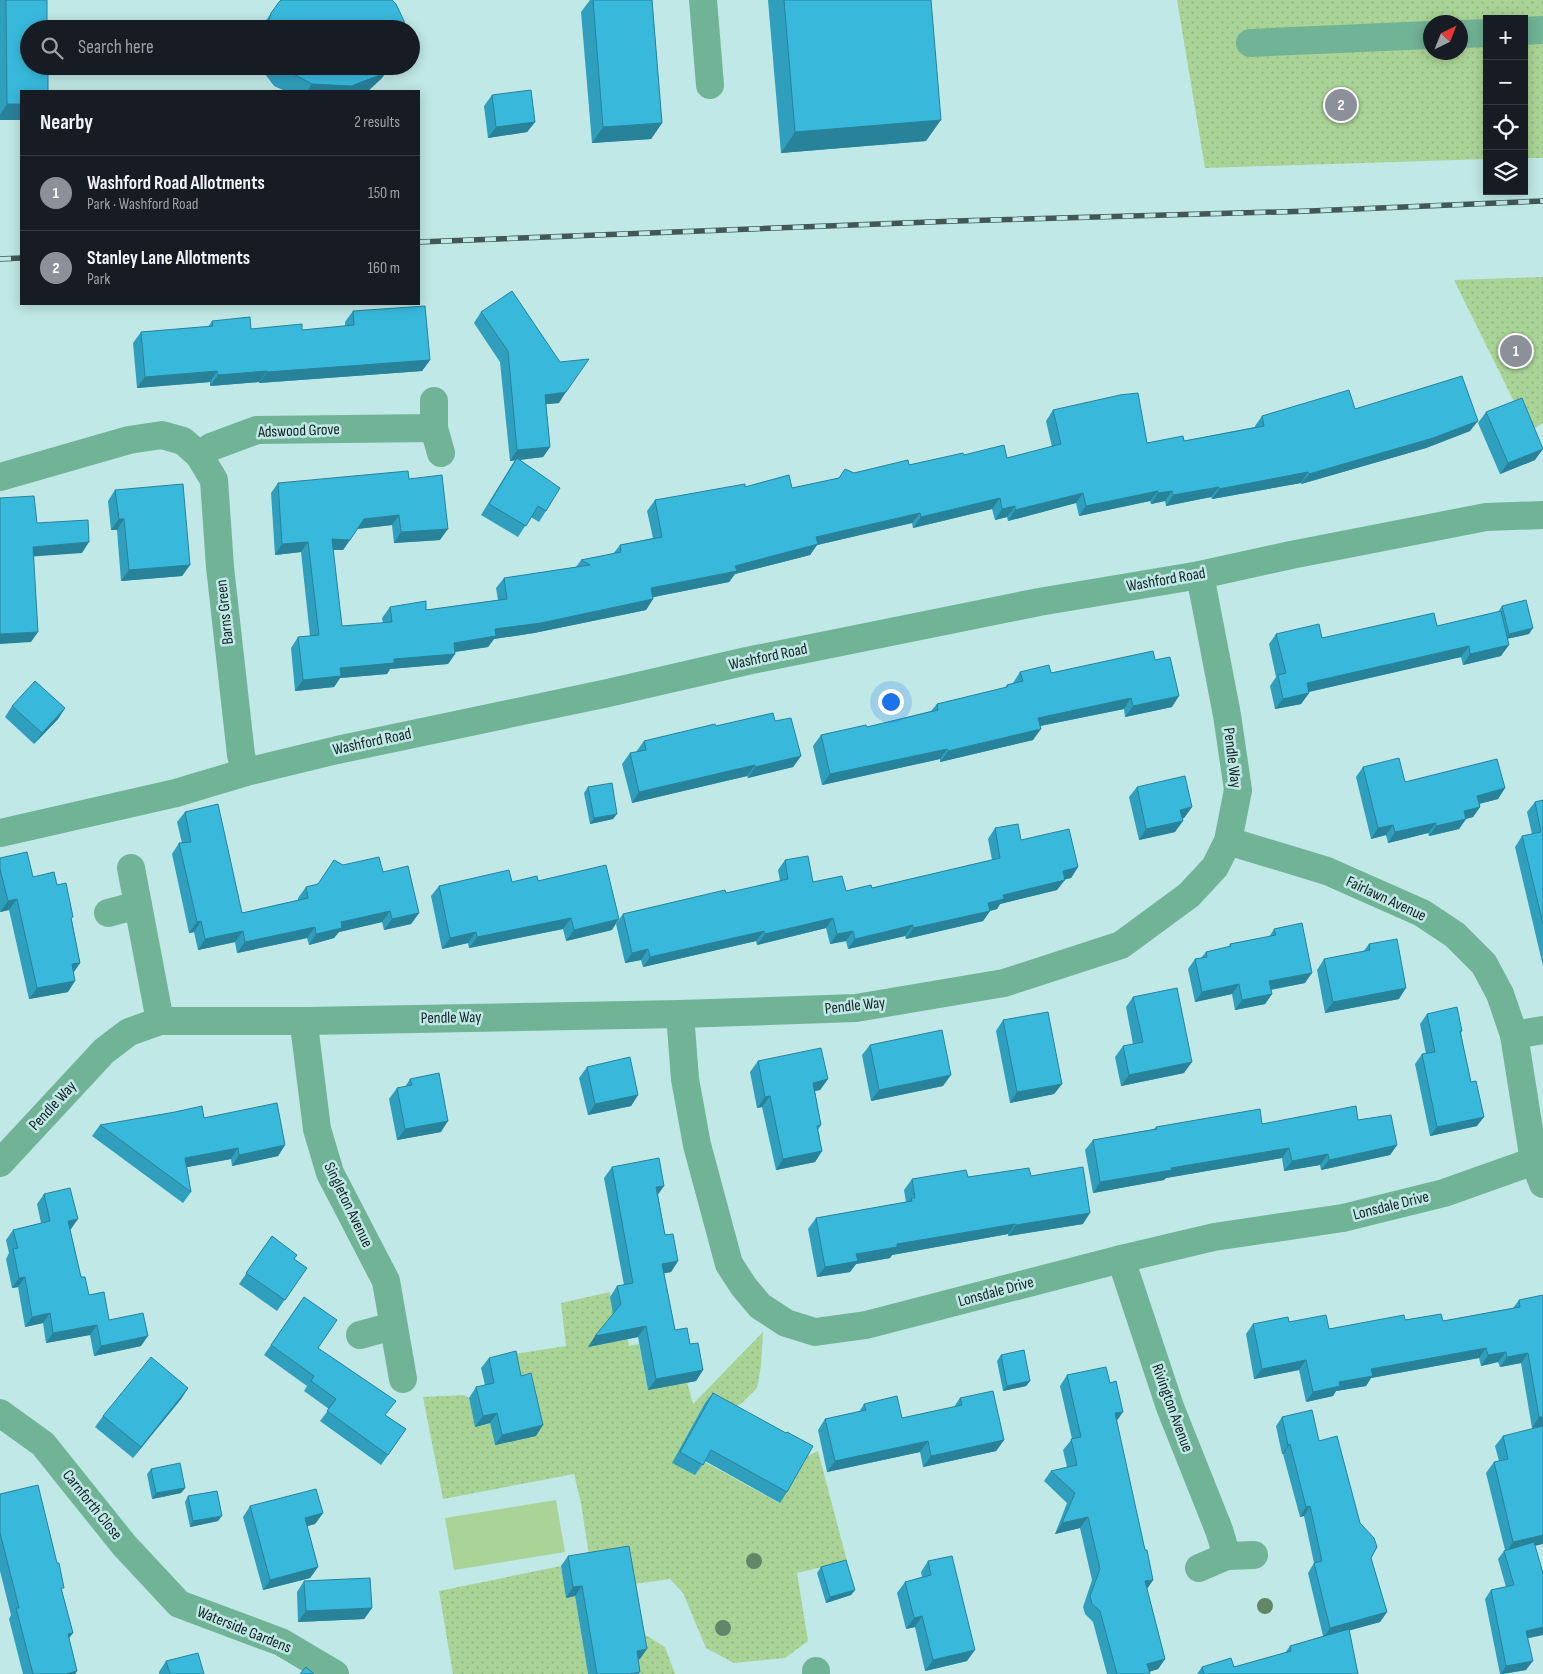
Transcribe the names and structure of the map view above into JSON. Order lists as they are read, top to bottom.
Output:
{
  "streets": {
    "street": [
      "Adswood Grove",
      "Washford Road",
      "Barns Green",
      "Pendle Way",
      "Fairlawn Avenue",
      "Singleton Avenue",
      "Lonsdale Drive",
      "Rivington Avenue",
      "Carnforth Close",
      "Waterside Gardens"
    ]
  },
  "crossings": [
    ["Adswood Grove", "Barns Green"],
    ["Washford Road", "Barns Green"],
    ["Washford Road", "Pendle Way"],
    ["Pendle Way", "Fairlawn Avenue"],
    ["Pendle Way", "Singleton Avenue"],
    ["Pendle Way", "Lonsdale Drive"],
    ["Fairlawn Avenue", "Lonsdale Drive"],
    ["Lonsdale Drive", "Rivington Avenue"],
    ["Carnforth Close", "Waterside Gardens"]
  ],
  "north": "top right",
  "page": {
    "map_buttons": ["+", "−"],
    "search": "Search here",
    "pins": ["2", "1"],
    "heading": ["Nearby", "2 results"],
    "list": [
      {
        "mark": "1",
        "name": "Washford Road Allotments",
        "note": "Park · Washford Road",
        "value": "150 m"
      },
      {
        "mark": "2",
        "name": "Stanley Lane Allotments",
        "note": "Park",
        "value": "160 m"
      }
    ]
  }
}
